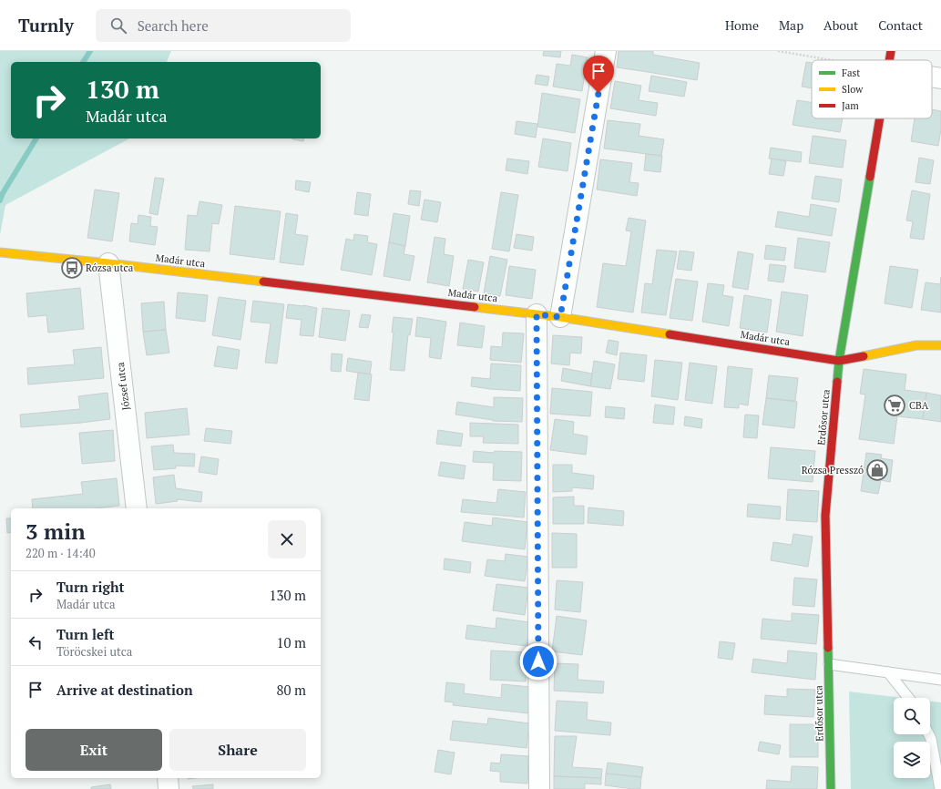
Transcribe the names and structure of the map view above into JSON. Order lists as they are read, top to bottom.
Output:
{
  "streets": {
    "street": ["Madár utca", "József utca", "Erdősor utca"]
  },
  "crossings": [
    ["Madár utca", "József utca"],
    ["Madár utca", "Erdősor utca"]
  ],
  "places": {
    "bus stop": ["Rózsa utca"],
    "supermarket": ["CBA"],
    "shop": ["Rózsa Presszó"]
  },
  "legend": ["Fast", "Slow", "Jam"],
  "page": {
    "header": "Turnly",
    "search": "Search here",
    "nav": [
      "Home",
      "Map",
      "About",
      "Contact"
    ],
    "turn": ["130 m", "Madár utca"],
    "heading": ["3 min", "220 m · 14:40"],
    "list": [
      {
        "name": "Turn right",
        "note": "Madár utca",
        "value": "130 m"
      },
      {
        "name": "Turn left",
        "note": "Töröcskei utca",
        "value": "10 m"
      },
      {
        "name": "Arrive at destination",
        "value": "80 m"
      }
    ],
    "buttons": ["Exit", "Share"]
  }
}
